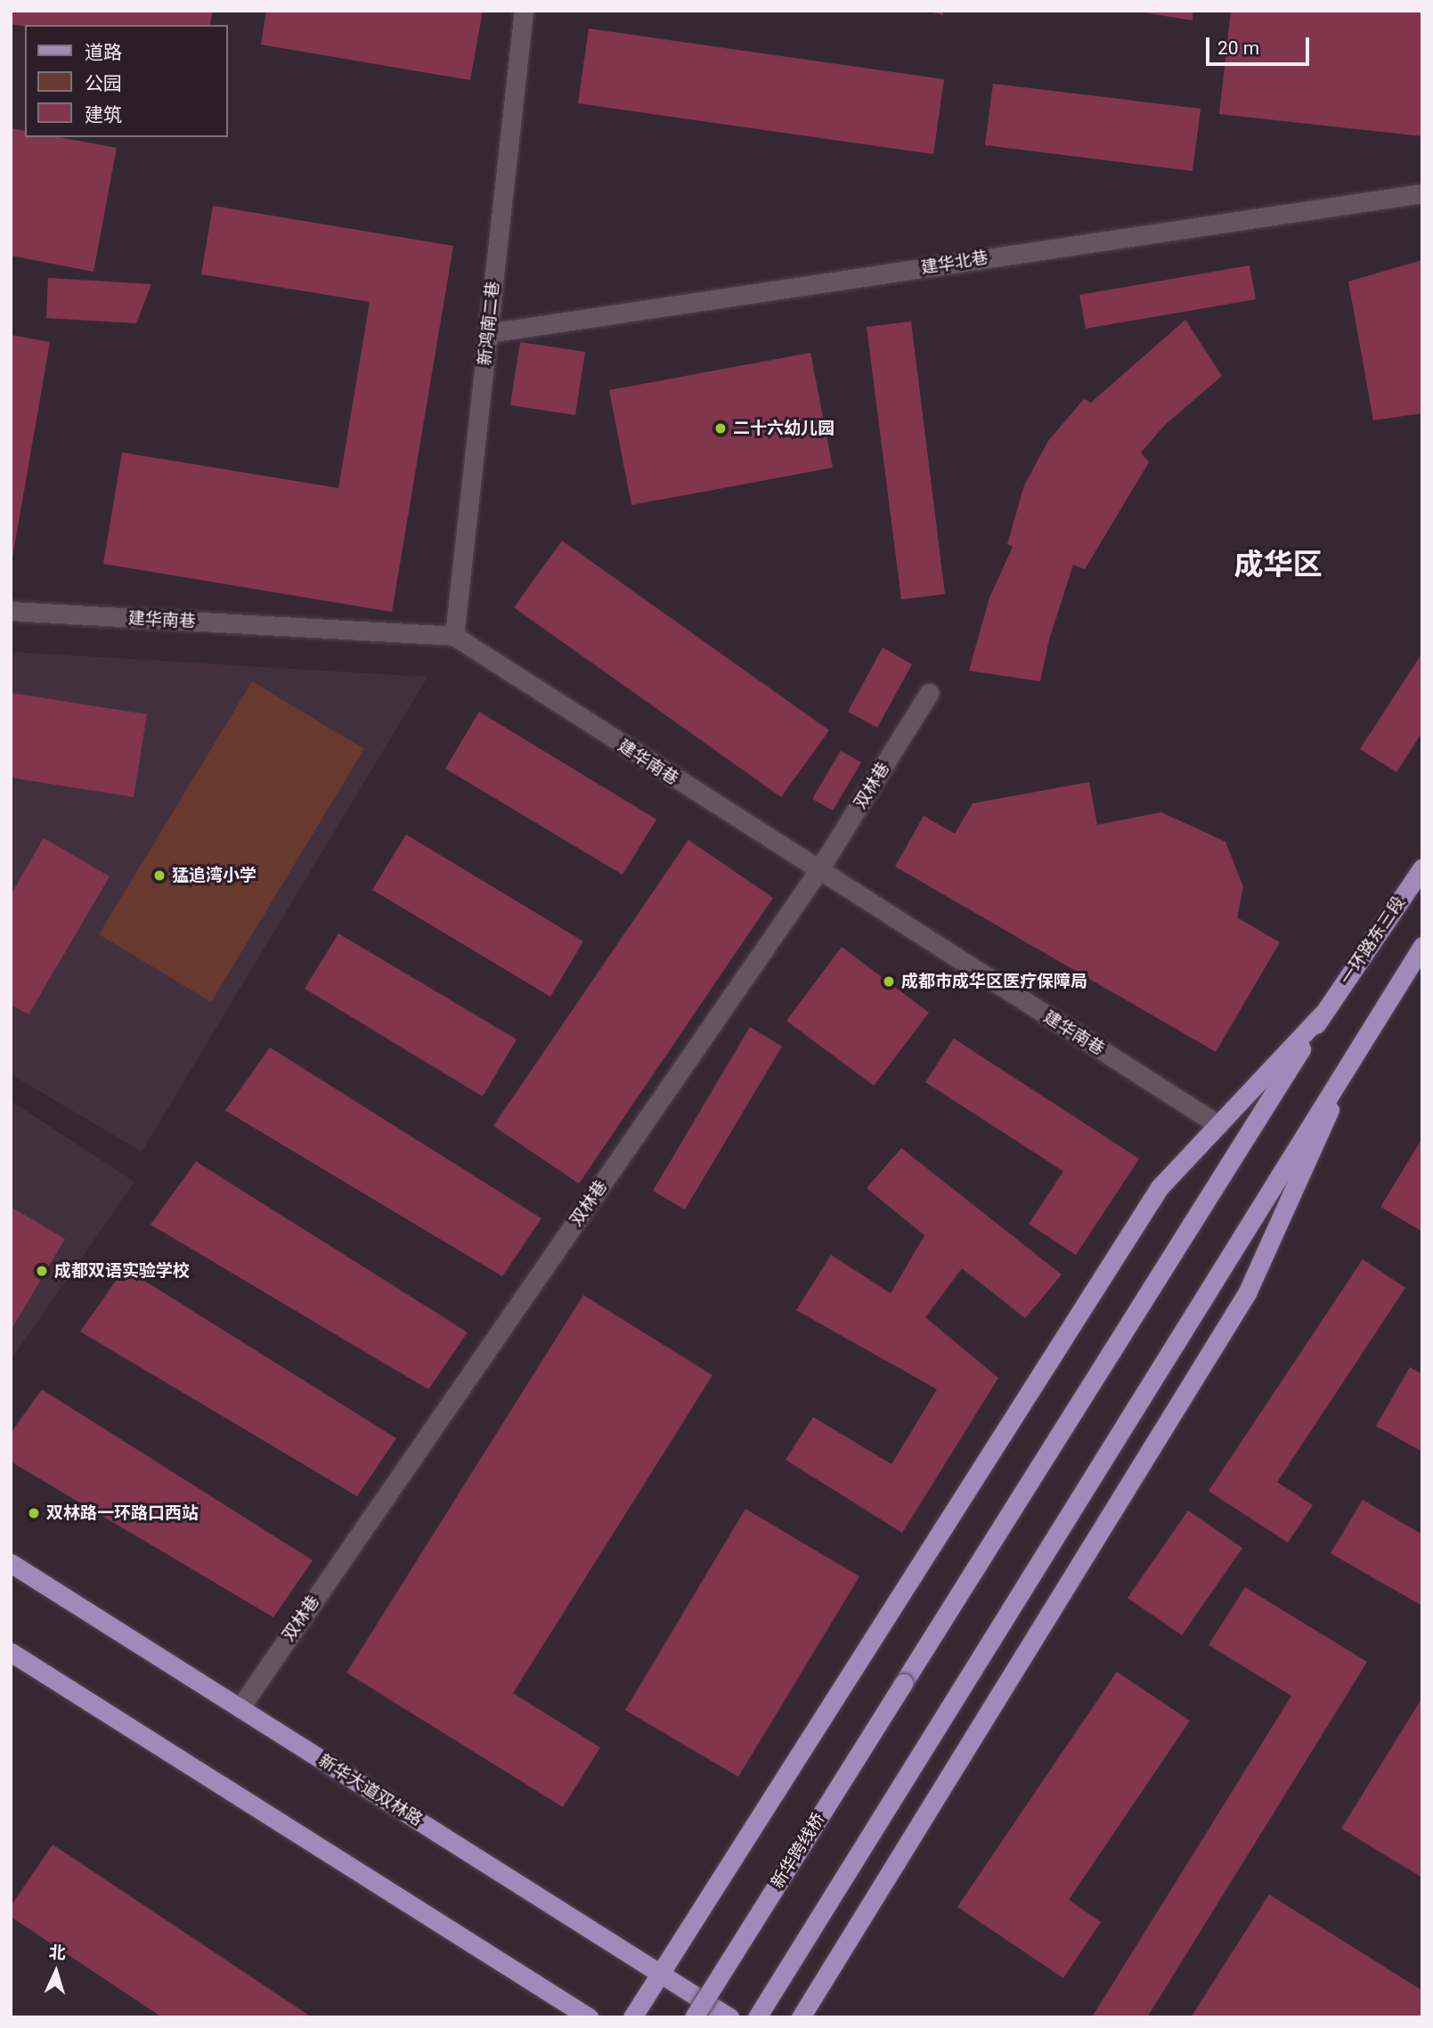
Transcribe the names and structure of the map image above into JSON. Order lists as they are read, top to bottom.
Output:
{
  "streets": {
    "main road": ["一环路东三段", "新华大道双林路", "新华跨线桥"],
    "street": [
      "建华北巷",
      "新鸿南二巷",
      "建华南巷",
      "双林巷"
    ]
  },
  "crossings": [
    ["建华北巷", "新鸿南二巷"],
    ["新鸿南二巷", "建华南巷"],
    ["建华南巷", "双林巷"],
    ["双林巷", "新华大道双林路"],
    ["一环路东三段", "新华跨线桥"]
  ],
  "districts": ["成华区"],
  "places": [
    "二十六幼儿园",
    "猛追湾小学",
    "成都市成华区医疗保障局",
    "成都双语实验学校",
    "双林路一环路口西站"
  ],
  "legend": ["道路", "公园", "建筑"],
  "scale_bar": "20 m",
  "north": "top"
}
